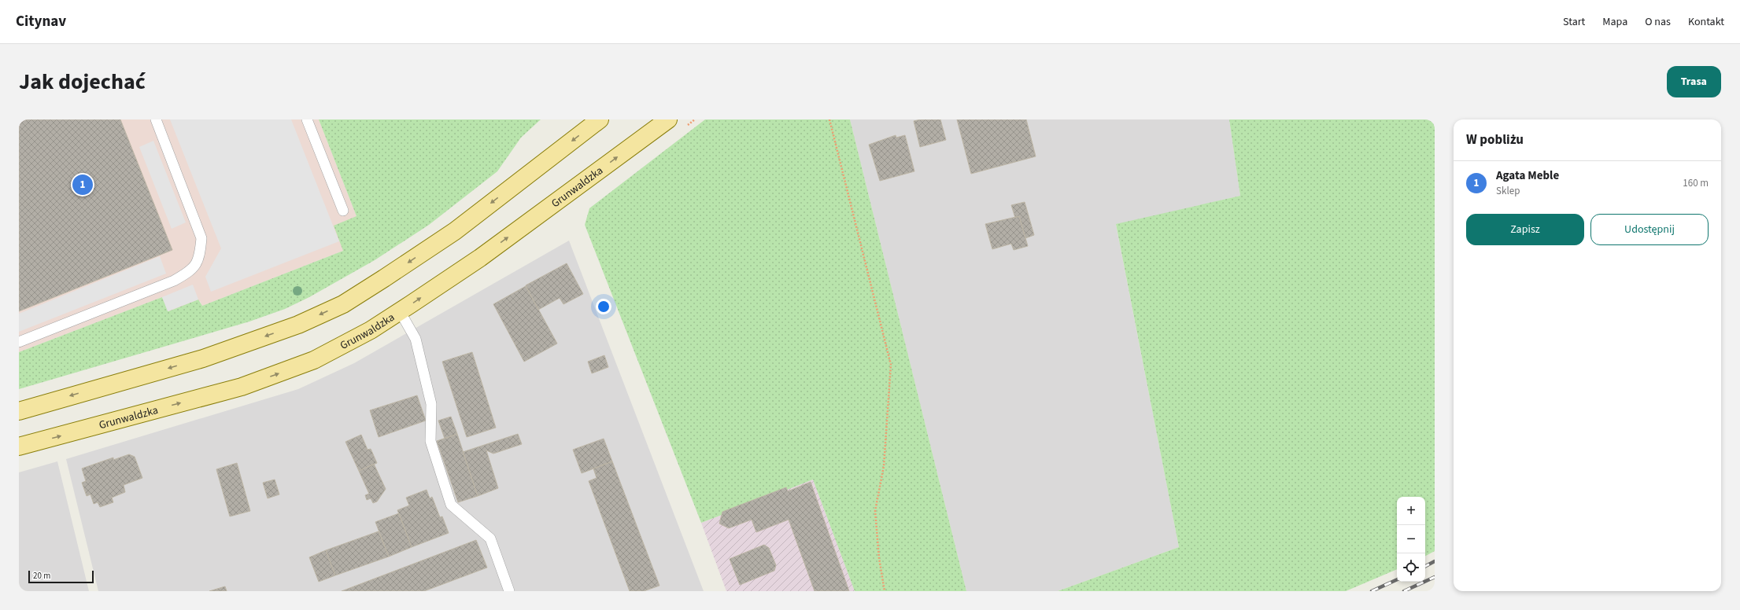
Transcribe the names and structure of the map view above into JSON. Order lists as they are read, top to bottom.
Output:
{
  "streets": {
    "main road": ["Grunwaldzka"]
  },
  "scale_bar": "20 m",
  "page": {
    "header": "Citynav",
    "nav": [
      "Start",
      "Mapa",
      "O nas",
      "Kontakt"
    ],
    "title": "Jak dojechać",
    "buttons": [
      "Trasa",
      ["Zapisz", "Udostępnij"]
    ],
    "heading": "W pobliżu",
    "list": [
      {
        "mark": "1",
        "name": "Agata Meble",
        "note": "Sklep",
        "value": "160 m"
      }
    ],
    "pins": "1",
    "map_buttons": ["+", "−"],
    "scale": "20 m"
  }
}
